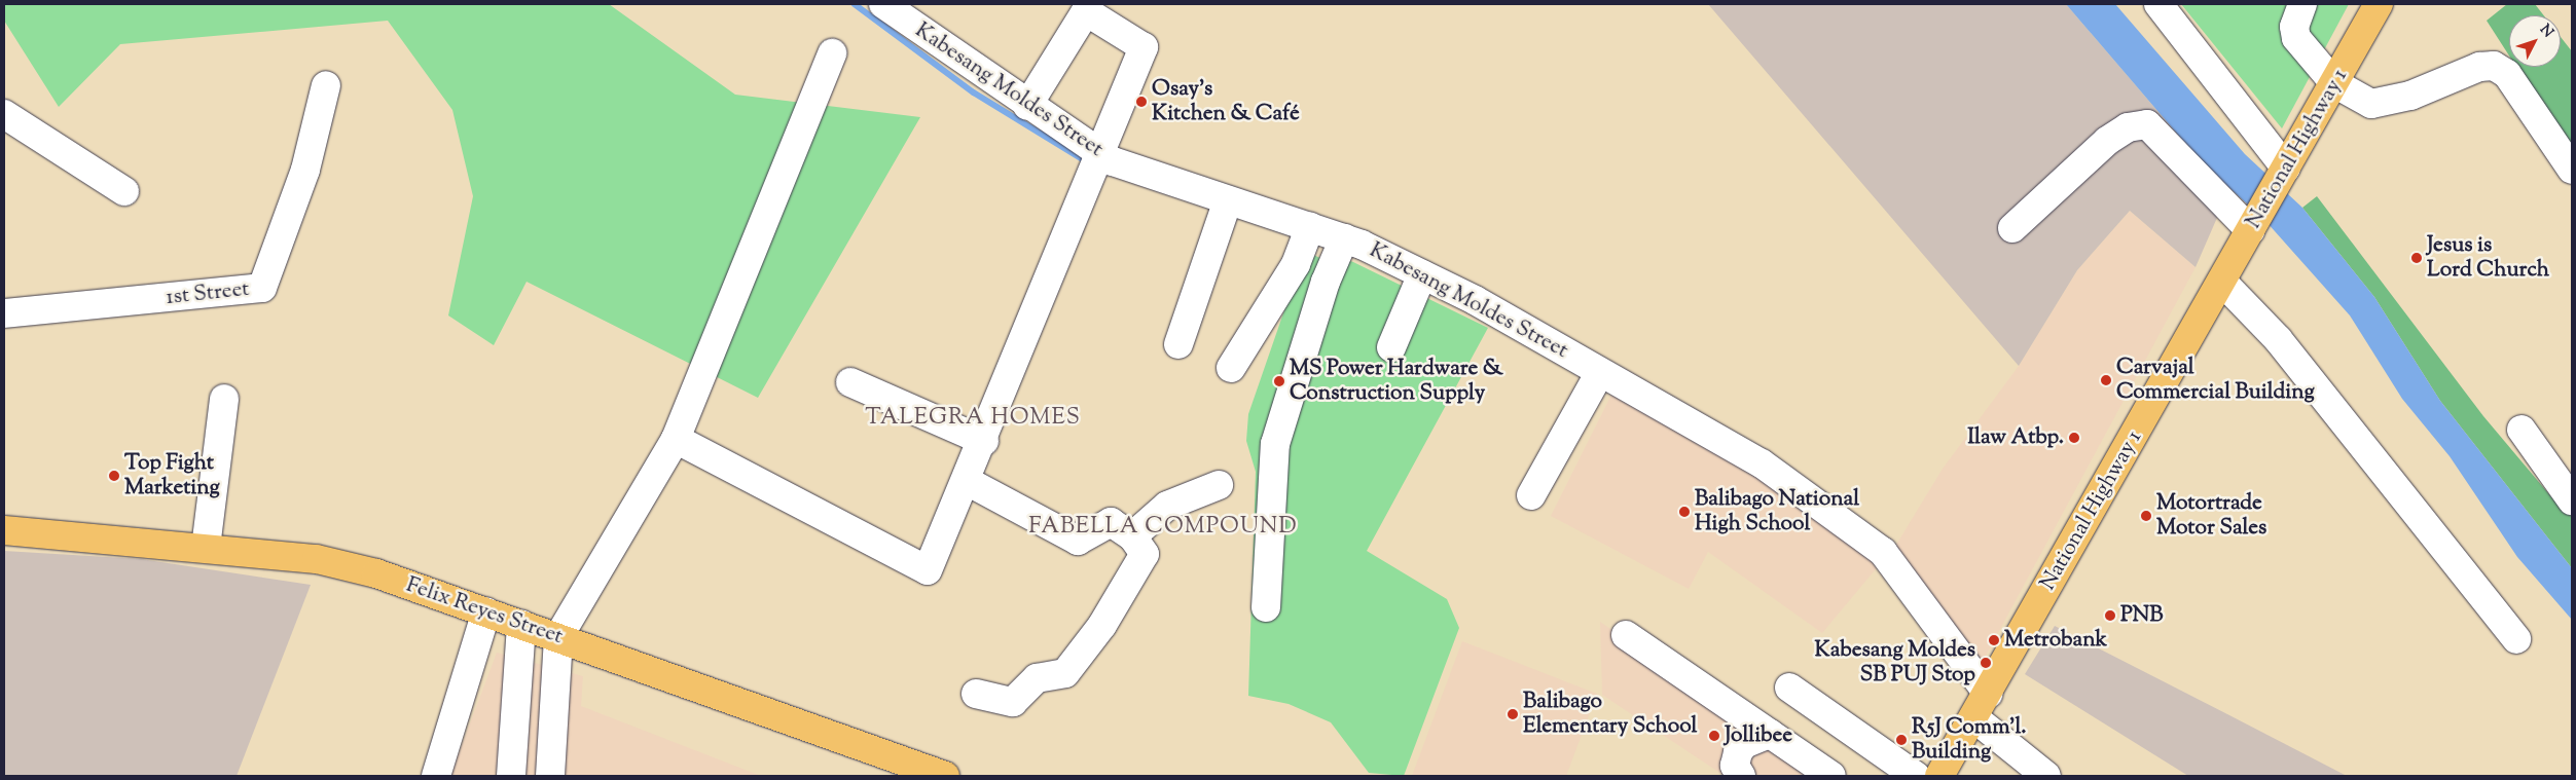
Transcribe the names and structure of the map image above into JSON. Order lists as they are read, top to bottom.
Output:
{
  "streets": {
    "main road": ["National Highway 1", "Felix Reyes Street"],
    "street": ["Kabesang Moldes Street", "1st Street"]
  },
  "crossings": [
    ["Kabesang Moldes Street", "National Highway 1"]
  ],
  "districts": ["TALEGRA HOMES", "FABELLA COMPOUND"],
  "places": [
    "Osay's Kitchen & Café",
    "Jesus is Lord Church",
    "Carvajal Commercial Building",
    "MS Power Hardware & Construction Supply",
    "Ilaw Atbp.",
    "Top Fight Marketing",
    "Balibago National High School",
    "Motortrade Motor Sales",
    "PNB",
    "Metrobank",
    "Kabesang Moldes SB PUJ Stop",
    "Balibago Elementary School",
    "Jollibee",
    "R5J Comm'l. Building"
  ],
  "north": "top right"
}
